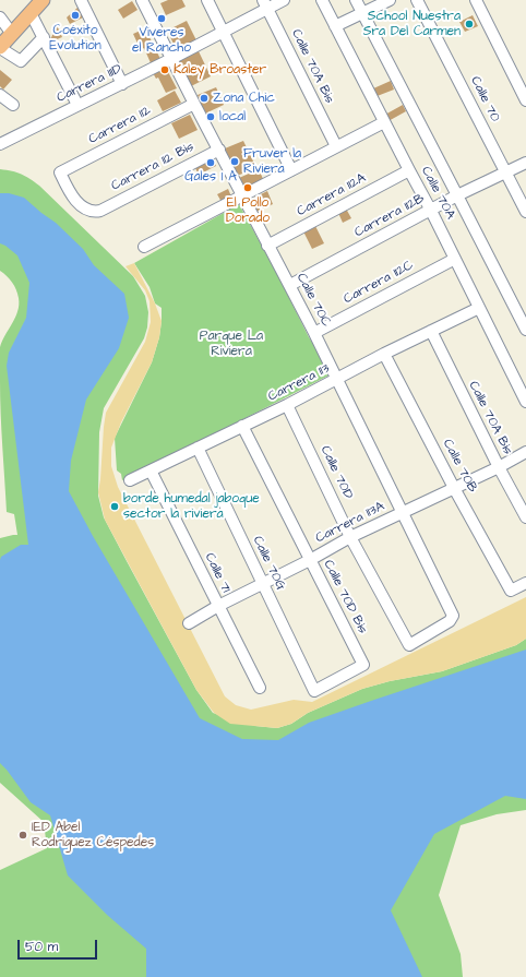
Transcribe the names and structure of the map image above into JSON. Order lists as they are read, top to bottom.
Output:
{
  "streets": {
    "street": [
      "Calle 70A Bis",
      "Carrera 111D",
      "Calle 70",
      "Carrera 112",
      "Carrera 112 Bis",
      "Calle 70A",
      "Carrera 112A",
      "Carrera 112B",
      "Carrera 112C",
      "Calle 70C",
      "Carrera 113",
      "Calle 70B",
      "Calle 70D",
      "Carrera 113A",
      "Calle 70G",
      "Calle 71",
      "Calle 70D Bis"
    ]
  },
  "crossings": [
    ["Calle 70A Bis", "Carrera 111D"],
    ["Calle 70A Bis", "Carrera 113"],
    ["Calle 70A Bis", "Carrera 113A"],
    ["Carrera 111D", "Calle 70C"],
    ["Calle 70", "Carrera 112B"],
    ["Carrera 112", "Carrera 112 Bis"],
    ["Carrera 112", "Calle 70C"],
    ["Carrera 112 Bis", "Calle 70C"],
    ["Calle 70A", "Carrera 112A"],
    ["Calle 70A", "Carrera 112B"],
    ["Calle 70A", "Carrera 112C"],
    ["Calle 70A", "Carrera 113"],
    ["Carrera 112A", "Calle 70C"],
    ["Carrera 112B", "Calle 70C"],
    ["Carrera 112C", "Calle 70C"],
    ["Calle 70C", "Carrera 113"],
    ["Calle 70C", "Calle 70D"],
    ["Calle 70C", "Carrera 113A"],
    ["Carrera 113", "Calle 70B"],
    ["Carrera 113", "Calle 70D"],
    ["Carrera 113", "Calle 70G"],
    ["Carrera 113", "Calle 71"],
    ["Carrera 113", "Calle 70D Bis"],
    ["Calle 70B", "Carrera 113A"],
    ["Calle 70D", "Carrera 113A"],
    ["Carrera 113A", "Calle 70G"],
    ["Carrera 113A", "Calle 71"],
    ["Carrera 113A", "Calle 70D Bis"],
    ["Calle 70G", "Calle 70D Bis"]
  ],
  "parks": ["Parque La Riviera"],
  "places": [
    "Coéxito Evolution",
    "Viveres el Rancho",
    "School Nuestra Sra Del Carmen",
    "Kaley Broaster",
    "Zona Chic",
    "local",
    "Fruver la Riviera",
    "Gales 1 A",
    "El Pollo Dorado",
    "borde humedal jaboque sector la riviera",
    "IED Abel Rodríguez Céspedes"
  ],
  "scale_bar": "50 m"
}
